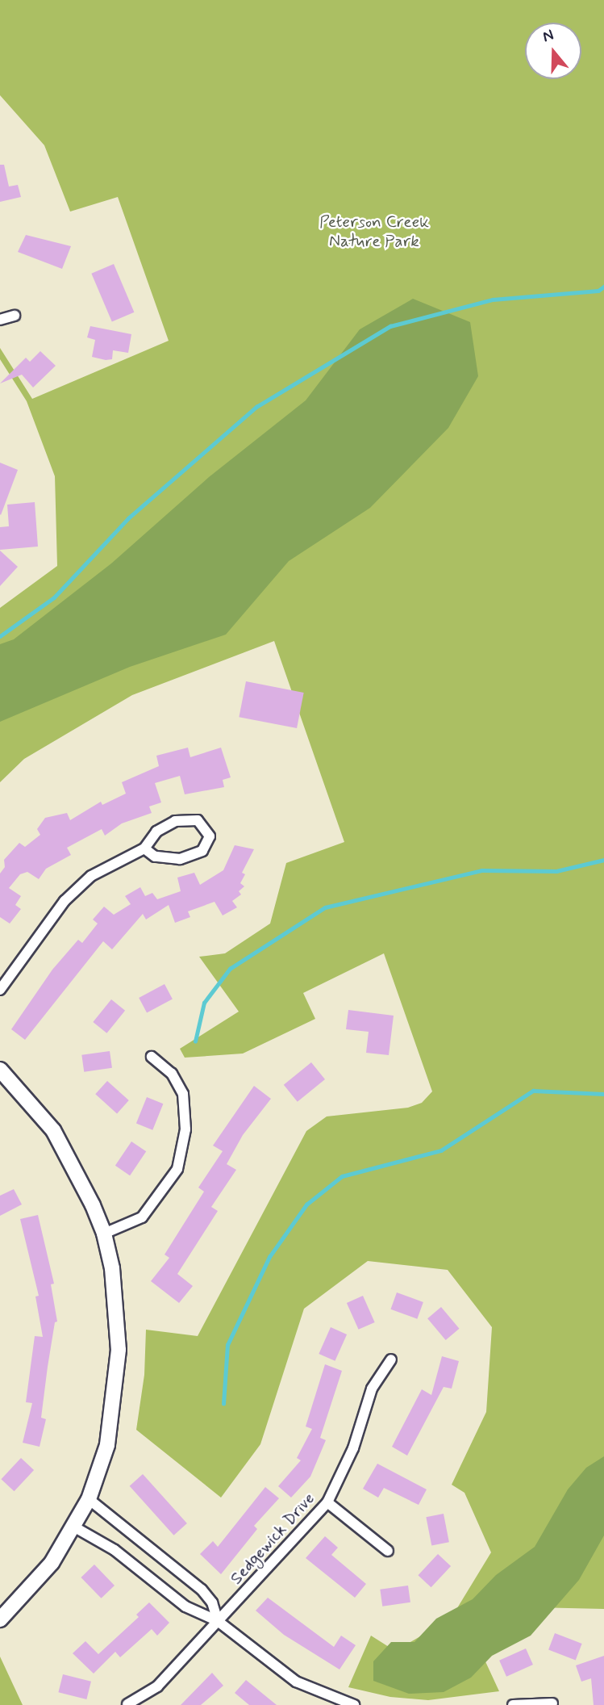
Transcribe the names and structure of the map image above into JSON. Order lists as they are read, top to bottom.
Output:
{
  "streets": {
    "street": ["Sedgewick Drive"]
  },
  "parks": ["Peterson Creek Nature Park"],
  "north": "top"
}
